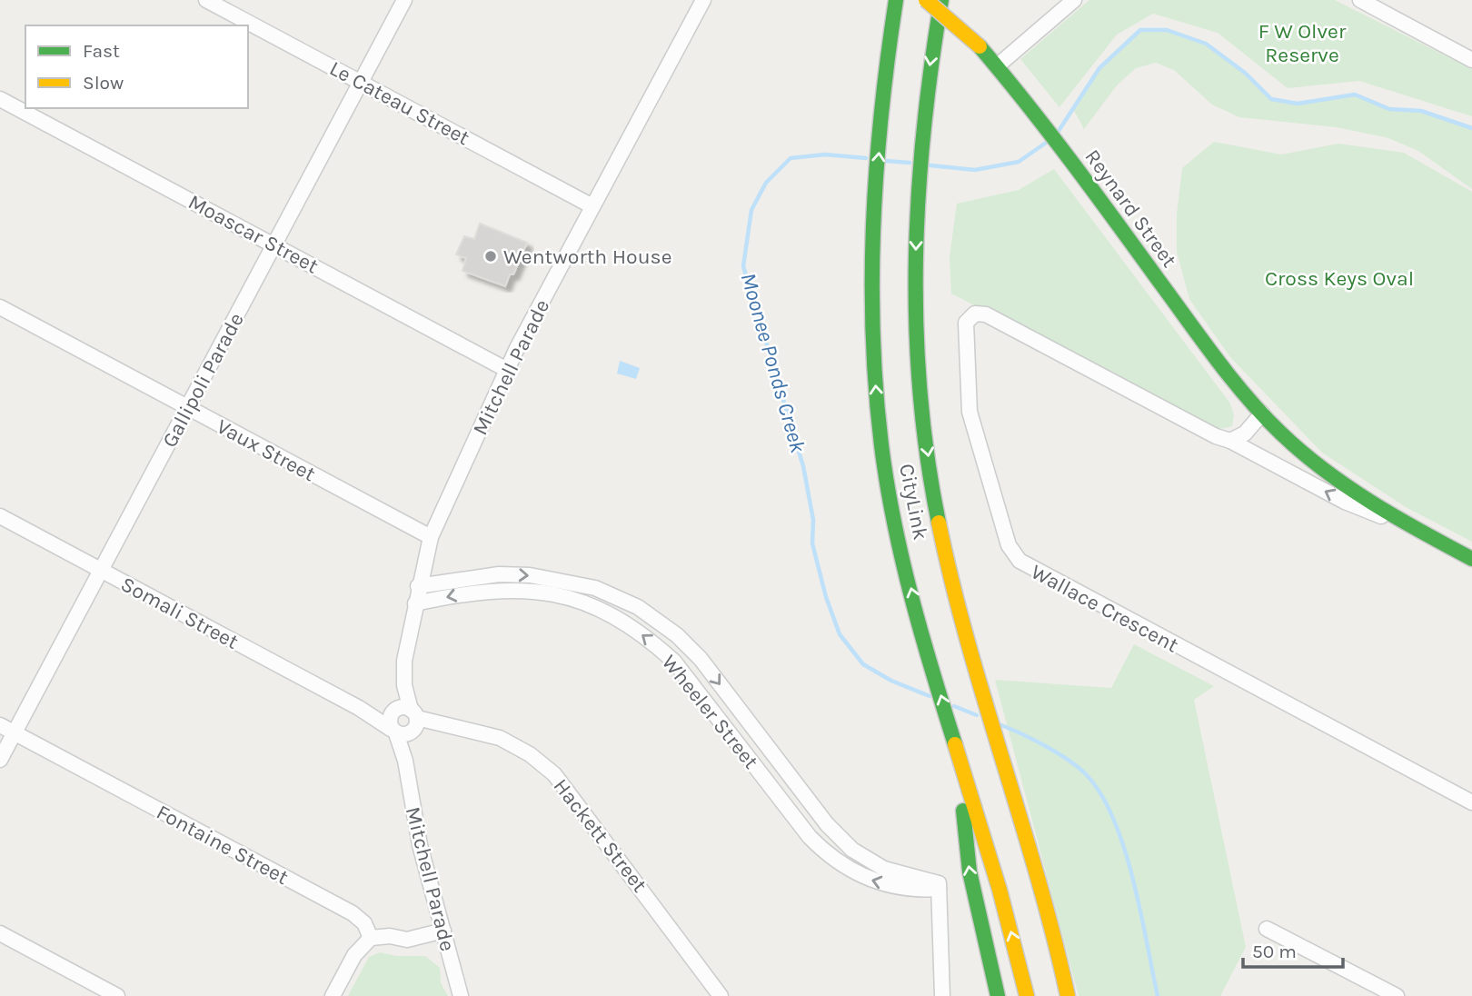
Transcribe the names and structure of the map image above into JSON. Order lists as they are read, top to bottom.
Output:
{
  "streets": {
    "main road": ["Reynard Street", "CityLink"],
    "street": [
      "Le Cateau Street",
      "Moascar Street",
      "Mitchell Parade",
      "Gallipoli Parade",
      "Vaux Street",
      "Wallace Crescent",
      "Somali Street",
      "Wheeler Street",
      "Hackett Street",
      "Fontaine Street"
    ]
  },
  "crossings": [
    ["Le Cateau Street", "Mitchell Parade"],
    ["Le Cateau Street", "Gallipoli Parade"],
    ["Reynard Street", "Wallace Crescent"],
    ["Moascar Street", "Mitchell Parade"],
    ["Moascar Street", "Gallipoli Parade"],
    ["Mitchell Parade", "Vaux Street"],
    ["Mitchell Parade", "Somali Street"],
    ["Mitchell Parade", "Wheeler Street"],
    ["Mitchell Parade", "Hackett Street"],
    ["Gallipoli Parade", "Vaux Street"],
    ["Gallipoli Parade", "Somali Street"],
    ["Gallipoli Parade", "Fontaine Street"],
    ["Somali Street", "Hackett Street"]
  ],
  "water": ["Moonee Ponds Creek"],
  "parks": ["F W Olver Reserve", "Cross Keys Oval"],
  "places": ["Wentworth House"],
  "legend": ["Fast", "Slow"],
  "scale_bar": "50 m"
}
